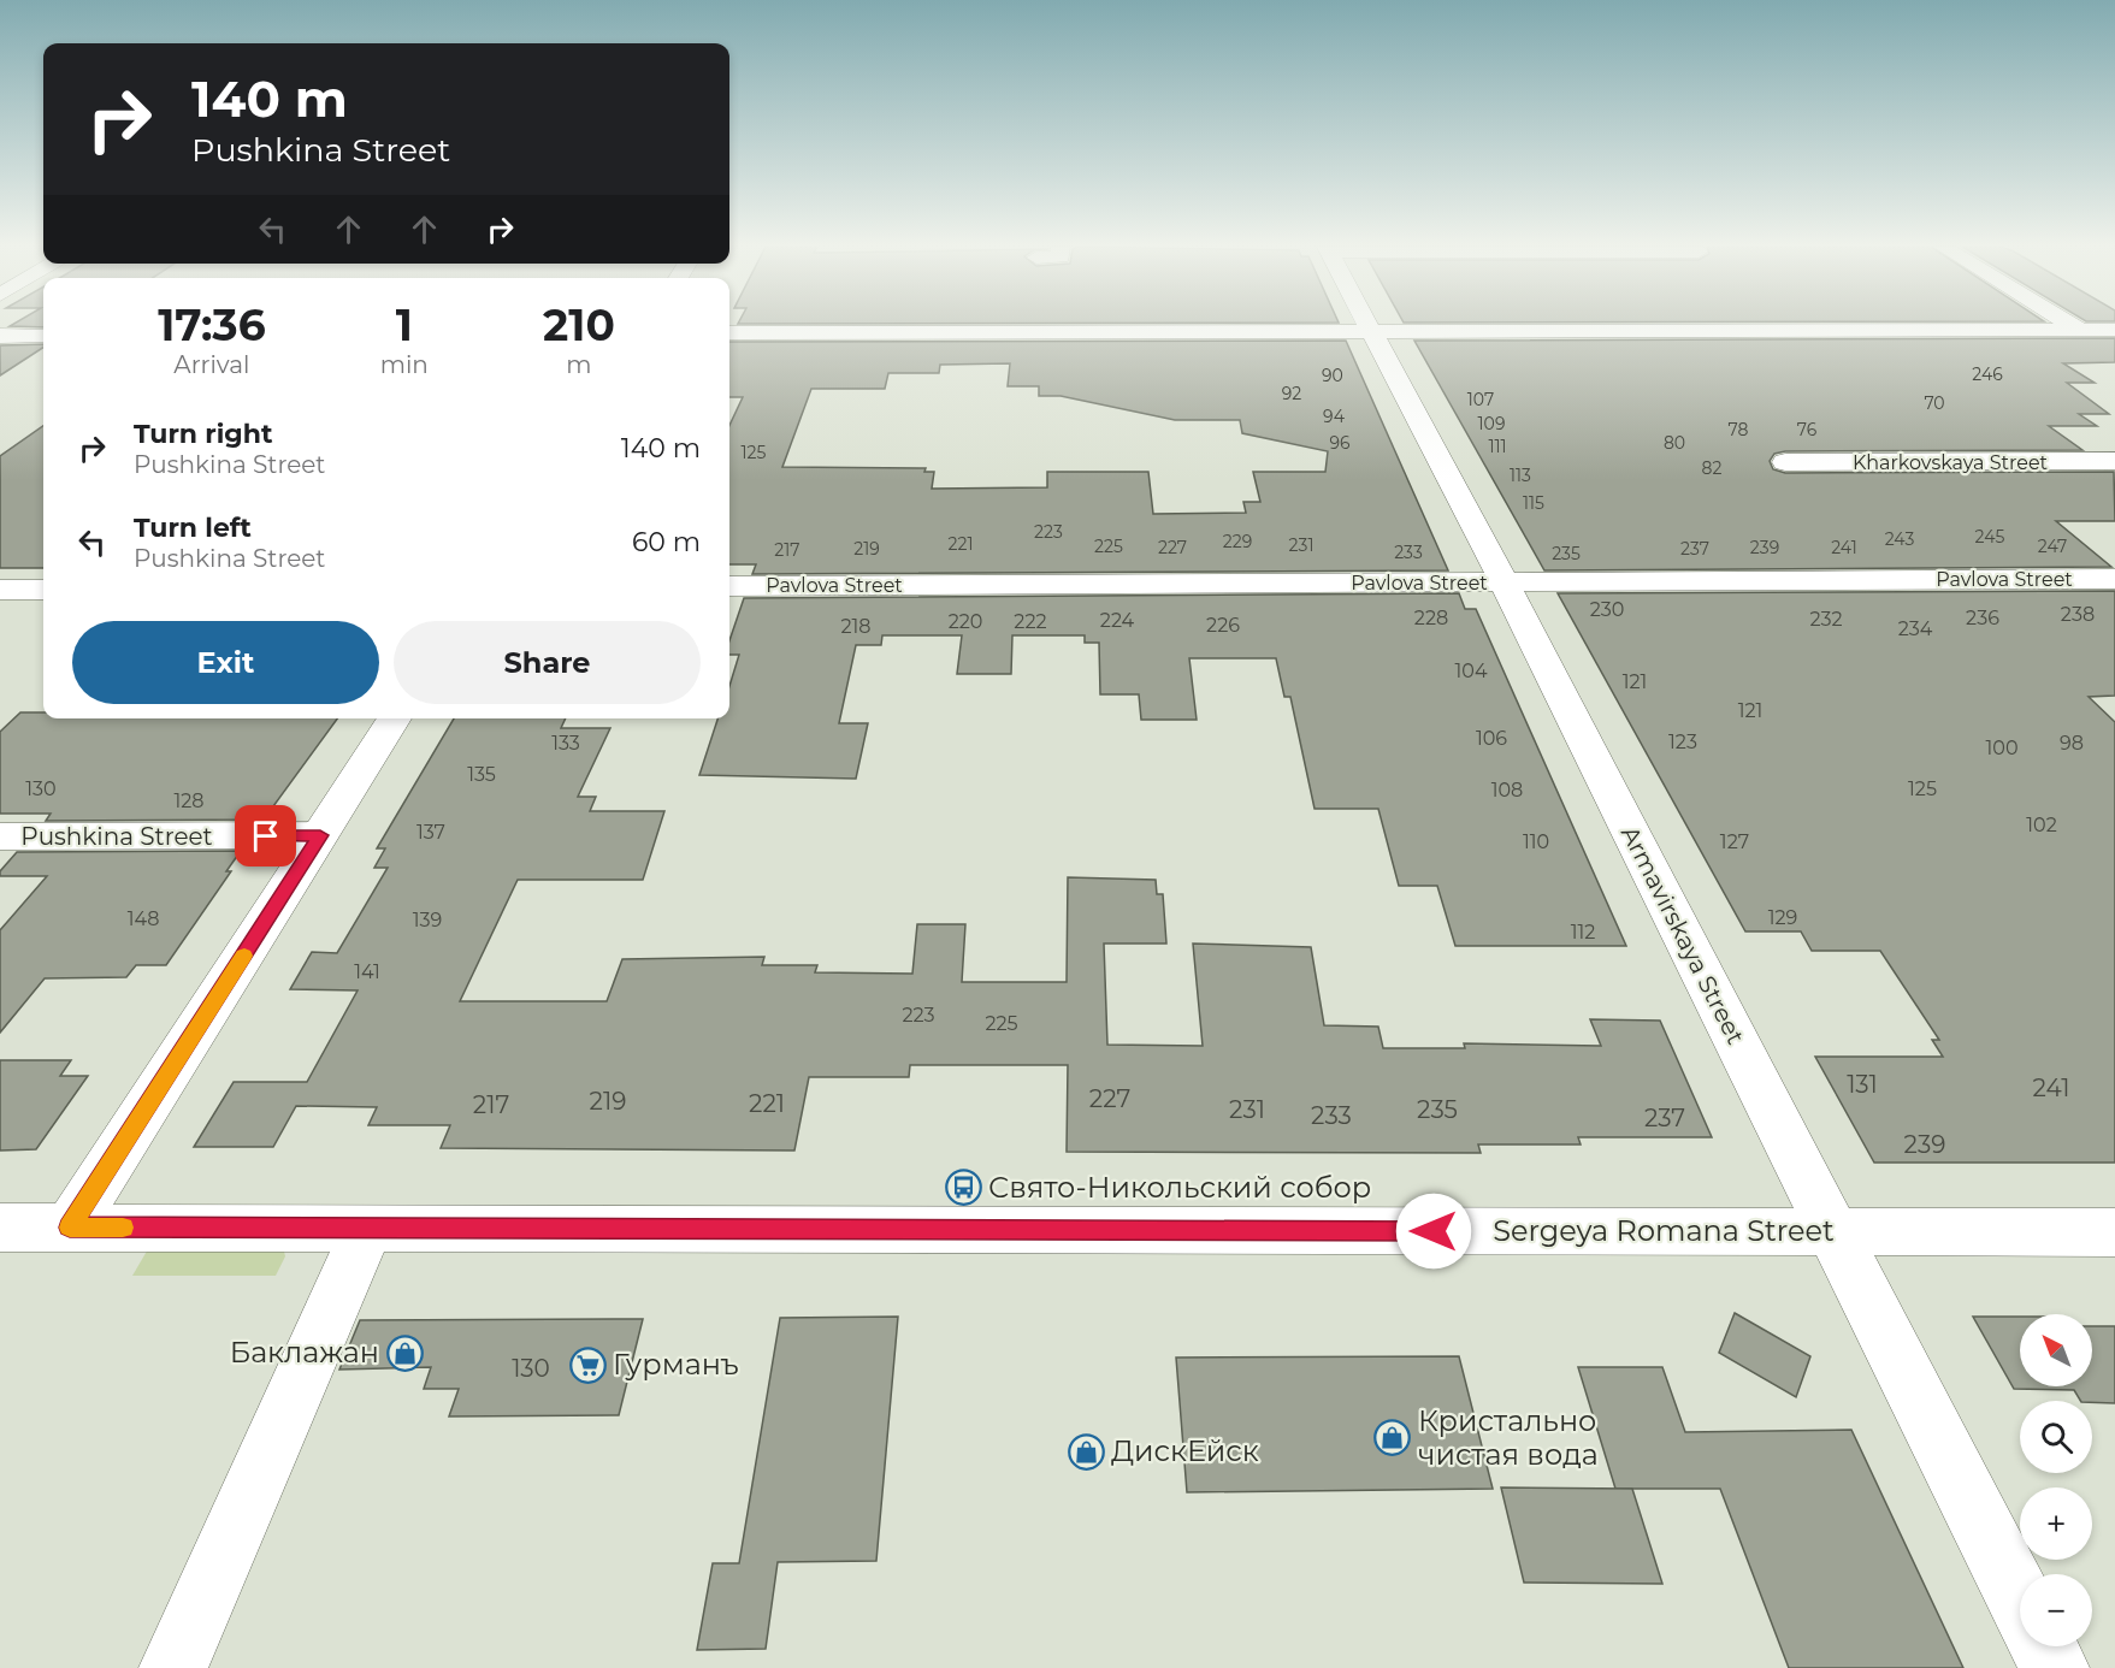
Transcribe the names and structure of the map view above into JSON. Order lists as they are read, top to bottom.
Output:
{
  "streets": {
    "street": [
      "Kharkovskaya Street",
      "Pavlova Street",
      "Pushkina Street",
      "Armavirskaya Street",
      "Sergeya Romana Street"
    ]
  },
  "crossings": [
    ["Pavlova Street", "Armavirskaya Street"],
    ["Armavirskaya Street", "Sergeya Romana Street"]
  ],
  "places": {
    "bus stop": ["Свято-Никольский собор"],
    "shop": ["Баклажан", "Кристально чистая вода", "ДискЕйск"],
    "supermarket": ["Гурманъ"]
  },
  "house_numbers": [
    "246",
    "90",
    "92",
    "107",
    "70",
    "94",
    "109",
    "78",
    "76",
    "96",
    "80",
    "111",
    "125",
    "82",
    "113",
    "115",
    "223",
    "245",
    "243",
    "229",
    "221",
    "231",
    "225",
    "247",
    "227",
    "239",
    "241",
    "219",
    "237",
    "217",
    "233",
    "235",
    "230",
    "238",
    "228",
    "236",
    "232",
    "224",
    "220",
    "222",
    "226",
    "218",
    "234",
    "104",
    "121",
    "121",
    "106",
    "123",
    "133",
    "98",
    "100",
    "135",
    "130",
    "125",
    "108",
    "128",
    "102",
    "137",
    "110",
    "127",
    "129",
    "148",
    "139",
    "112",
    "141",
    "223",
    "225",
    "131",
    "241",
    "227",
    "219",
    "221",
    "217",
    "231",
    "235",
    "233",
    "237",
    "239",
    "130"
  ],
  "north": "top left",
  "page": {
    "turn": ["140 m", "Pushkina Street"],
    "eta": [
      "17:36",
      "Arrival",
      "1",
      "min",
      "210",
      "m"
    ],
    "list": [
      {
        "name": "Turn right",
        "note": "Pushkina Street",
        "value": "140 m"
      },
      {
        "name": "Turn left",
        "note": "Pushkina Street",
        "value": "60 m"
      }
    ],
    "buttons": ["Exit", "Share"],
    "map_buttons": ["+", "−"]
  }
}
